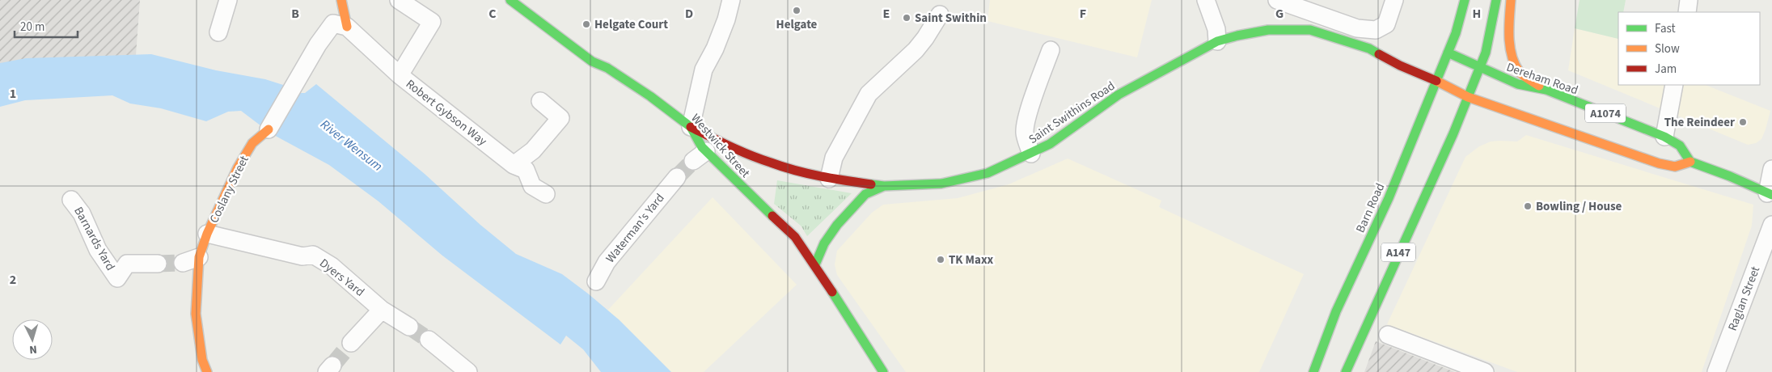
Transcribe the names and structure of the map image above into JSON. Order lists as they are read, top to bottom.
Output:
{
  "streets": {
    "street": [
      "Dereham Road",
      "Robert Gybson Way",
      "Saint Swithins Road",
      "A1074",
      "Westwick Street",
      "Coslany Street",
      "Barn Road",
      "Waterman's Yard",
      "Barnards Yard",
      "A147",
      "Dyers Yard",
      "Raglan Street"
    ]
  },
  "crossings": [
    ["Dereham Road", "A1074"],
    ["Dereham Road", "Barn Road"],
    ["Dereham Road", "A147"],
    ["Robert Gybson Way", "Coslany Street"],
    ["Saint Swithins Road", "A1074"],
    ["Saint Swithins Road", "Westwick Street"],
    ["Saint Swithins Road", "Barn Road"],
    ["A1074", "Barn Road"],
    ["A1074", "A147"],
    ["Coslany Street", "Dyers Yard"],
    ["Barn Road", "A147"]
  ],
  "water": ["River Wensum"],
  "places": [
    "Helgate",
    "Saint Swithin",
    "Helgate Court",
    "The Reindeer",
    "Bowling / House",
    "TK Maxx"
  ],
  "legend": ["Fast", "Slow", "Jam"],
  "scale_bar": "20 m",
  "north": "bottom",
  "grid": {
    "columns": [
      "B",
      "C",
      "D",
      "E",
      "F",
      "G",
      "H"
    ],
    "rows": ["1", "2"]
  }
}
